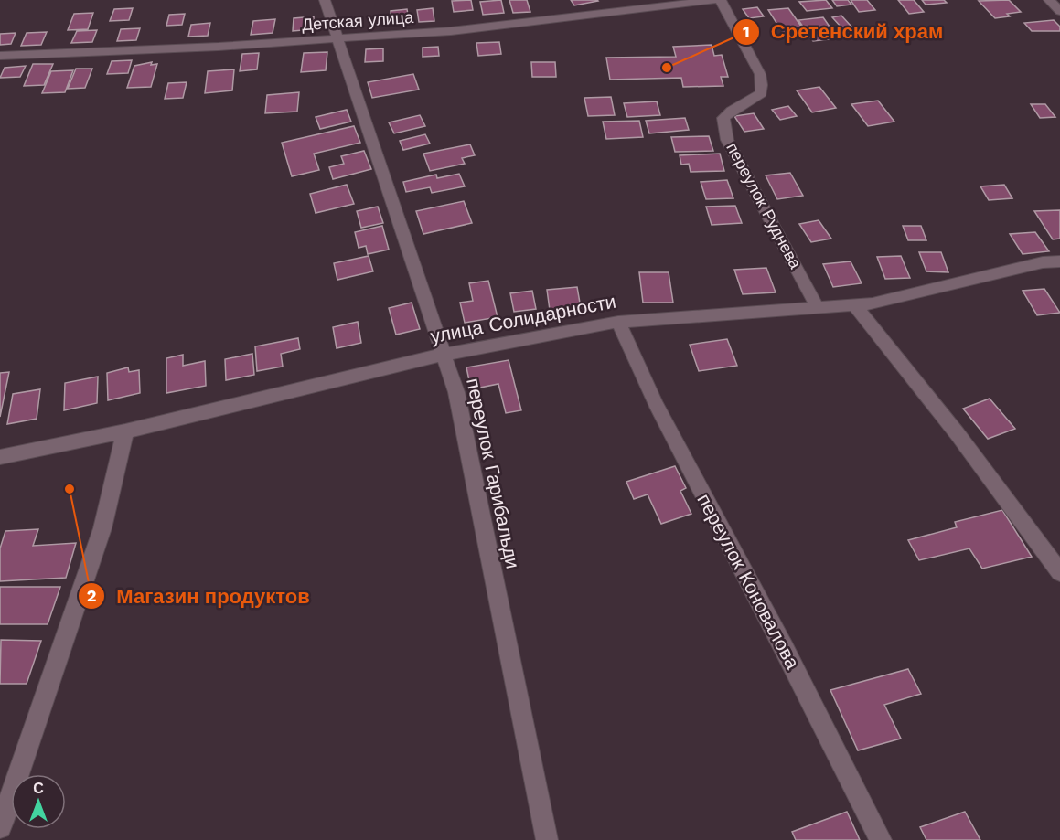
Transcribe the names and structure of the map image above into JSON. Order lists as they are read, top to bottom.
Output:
{
  "streets": {
    "street": [
      "Детская улица",
      "переулок Руднева",
      "улица Солидарности",
      "переулок Гарибальди",
      "переулок Коновалова"
    ]
  },
  "crossings": [
    ["Детская улица", "переулок Гарибальди"],
    ["переулок Руднева", "улица Солидарности"],
    ["улица Солидарности", "переулок Гарибальди"],
    ["улица Солидарности", "переулок Коновалова"]
  ],
  "places": ["Сретенский храм", "Магазин продуктов"],
  "north": "top"
}
